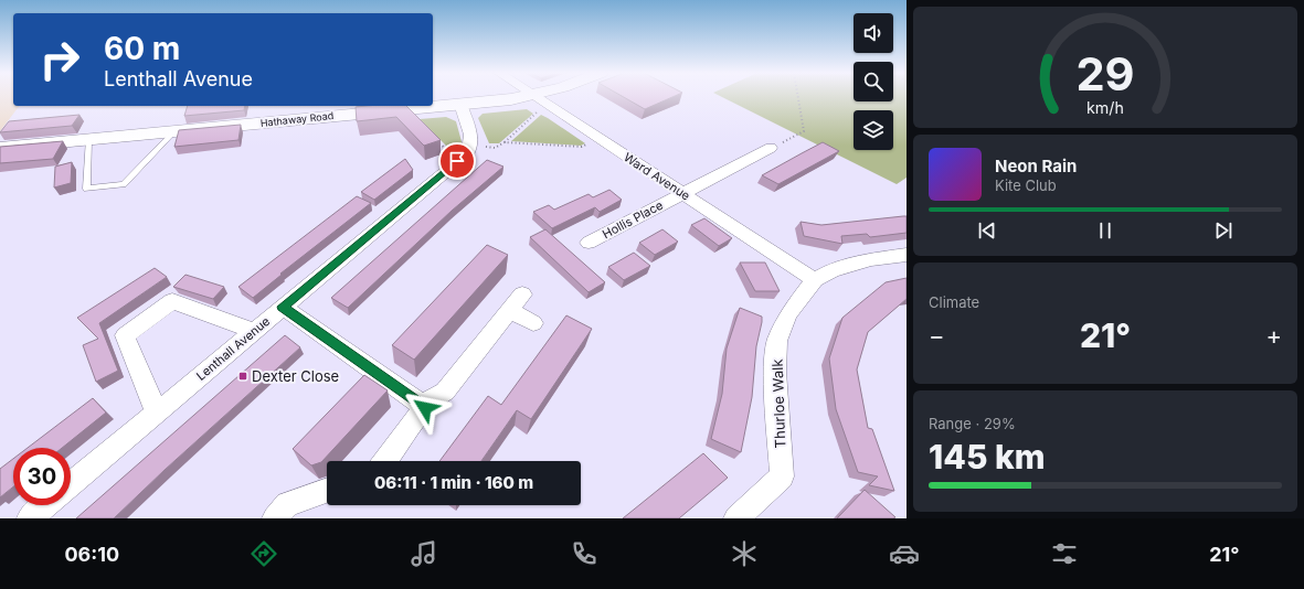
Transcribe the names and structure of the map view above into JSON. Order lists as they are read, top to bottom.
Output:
{
  "streets": {
    "street": [
      "Hathaway Road",
      "Ward Avenue",
      "Hollis Place",
      "Lenthall Avenue",
      "Thurloe Walk"
    ]
  },
  "crossings": [
    ["Hathaway Road", "Ward Avenue"],
    ["Ward Avenue", "Hollis Place"],
    ["Ward Avenue", "Thurloe Walk"]
  ],
  "places": {
    "transit": ["Dexter Close"]
  },
  "page": {
    "turn": ["60 m", "Lenthall Avenue"],
    "song": ["Neon Rain", "Kite Club"],
    "tile": [
      "Climate",
      ["Range · 29%", "145 km"]
    ],
    "heat": ["−", "21°", "+"],
    "limit": "30",
    "trip": "06:11 · 1 min · 160 m",
    "tabs": ["06:10", "21°"],
    "gauge": ["29", "km/h"]
  }
}
